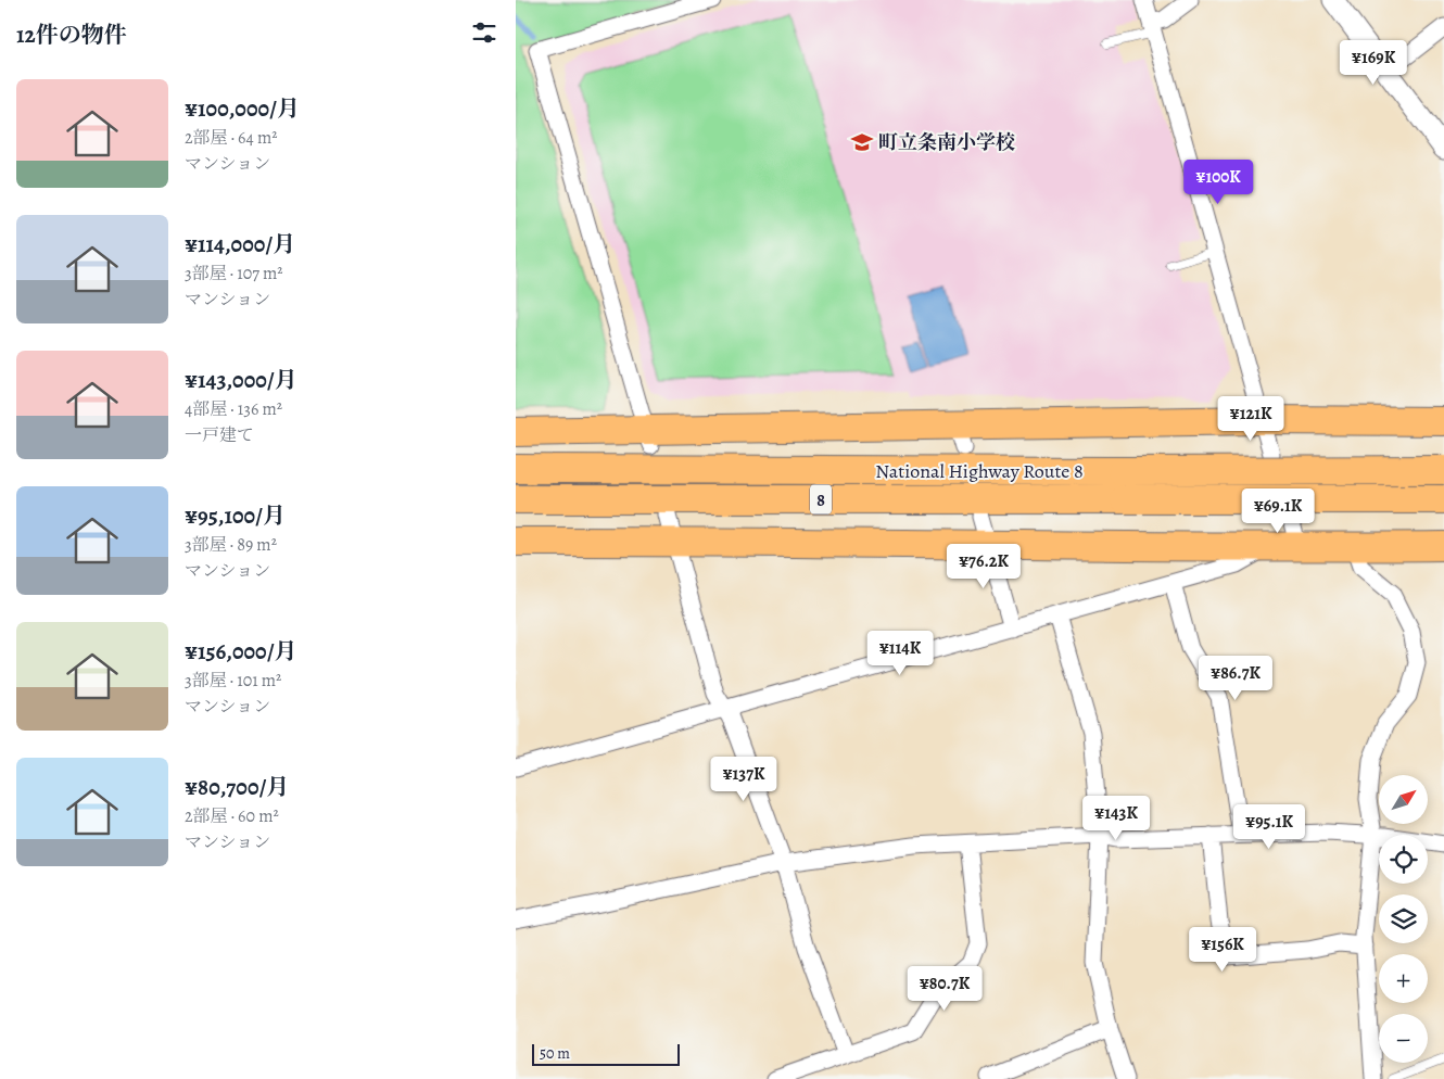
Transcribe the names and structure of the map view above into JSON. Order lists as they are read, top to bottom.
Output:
{
  "streets": {
    "highway": ["National Highway Route 8", "8"]
  },
  "places": {
    "school or university": ["町立条南小学校"]
  },
  "scale_bar": "50 m",
  "north": "top right",
  "page": {
    "heading": "12件の物件",
    "price": [
      "¥169K",
      "¥100K",
      "¥121K",
      "¥69.1K",
      "¥76.2K",
      "¥114K",
      "¥86.7K",
      "¥137K",
      "¥143K",
      "¥95.1K",
      "¥156K",
      "¥80.7K"
    ],
    "list": [
      {
        "name": "¥100,000/月",
        "note": "2部屋 · 64 m² · マンション"
      },
      {
        "name": "¥114,000/月",
        "note": "3部屋 · 107 m² · マンション"
      },
      {
        "name": "¥143,000/月",
        "note": "4部屋 · 136 m² · 一戸建て"
      },
      {
        "name": "¥95,100/月",
        "note": "3部屋 · 89 m² · マンション"
      },
      {
        "name": "¥156,000/月",
        "note": "3部屋 · 101 m² · マンション"
      },
      {
        "name": "¥80,700/月",
        "note": "2部屋 · 60 m² · マンション"
      }
    ],
    "map_buttons": ["+", "−"],
    "scale": "50 m"
  }
}
